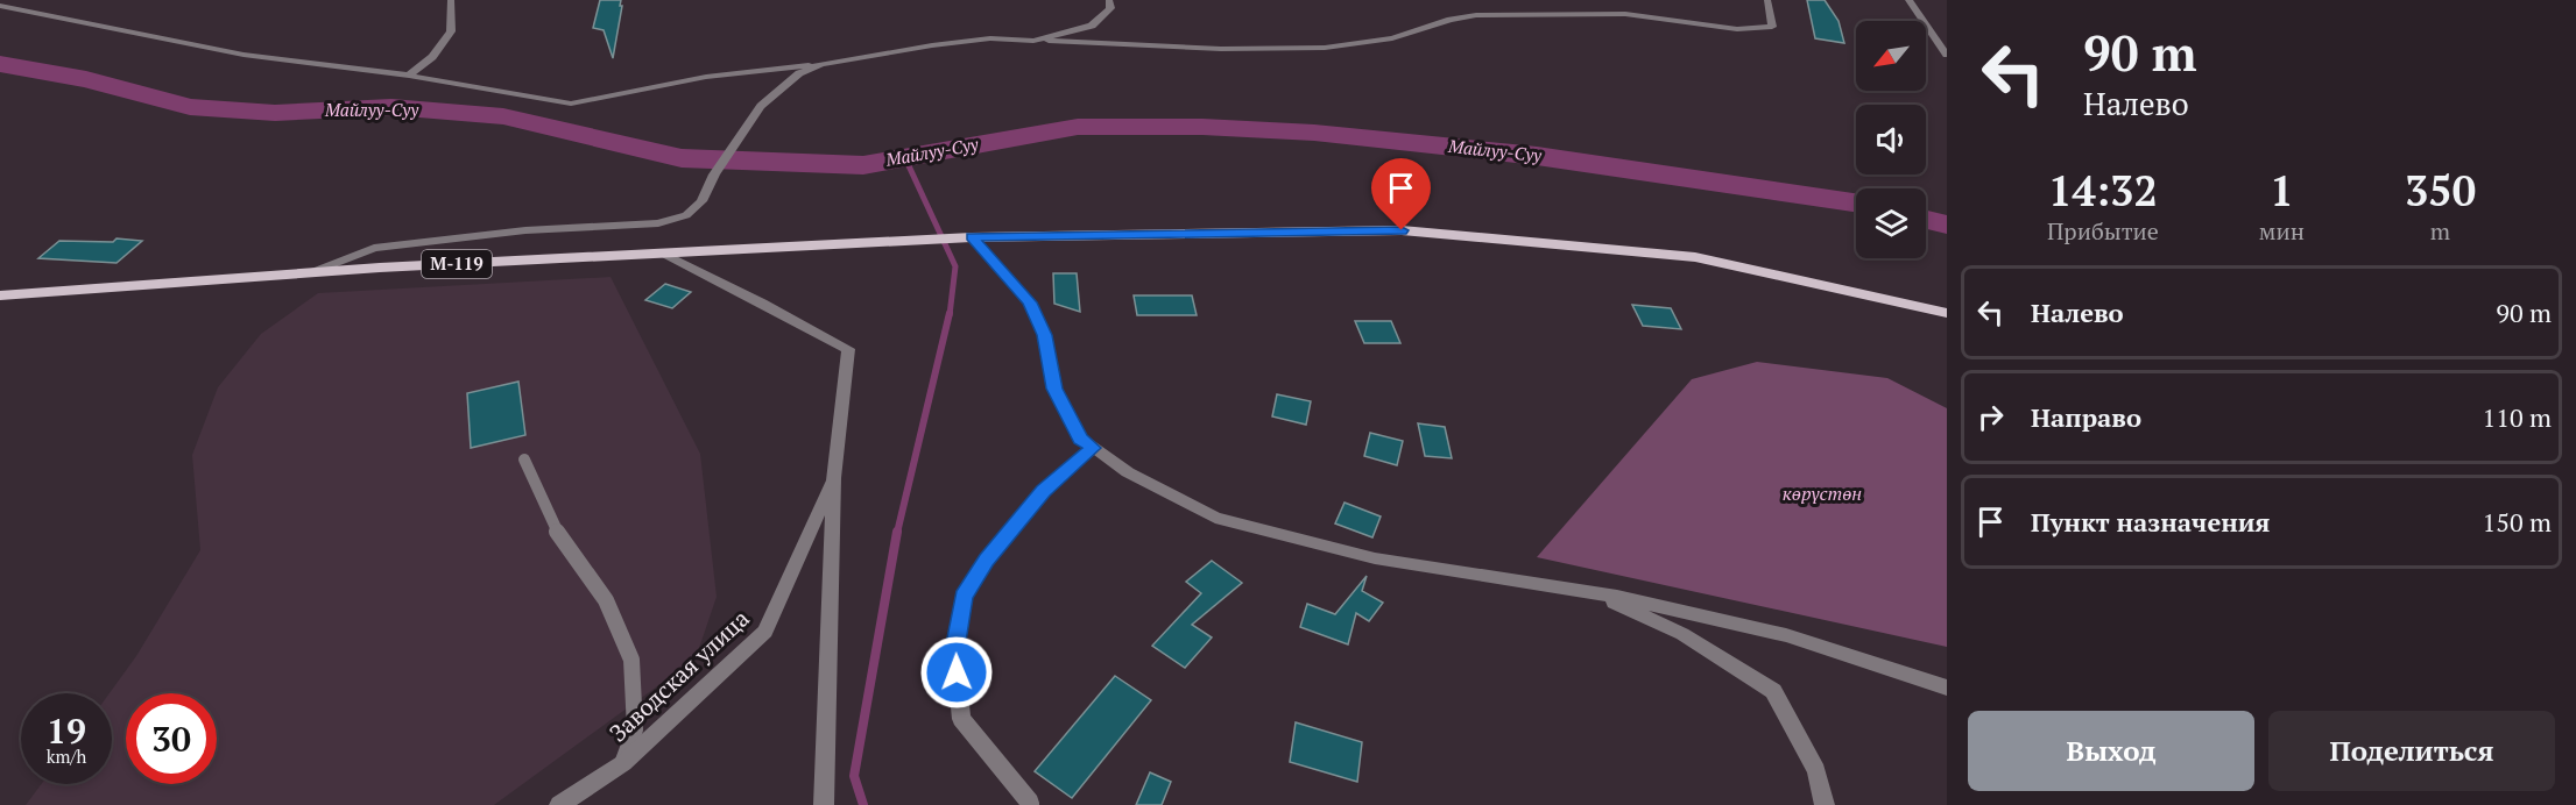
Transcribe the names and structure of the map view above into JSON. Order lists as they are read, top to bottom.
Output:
{
  "streets": {
    "main road": ["М-119"],
    "street": ["Заводская улица"]
  },
  "water": ["Майлуу-Суу"],
  "parks": ["көрүстөн"],
  "north": "bottom left",
  "page": {
    "turn": ["90 m", "Налево"],
    "eta": [
      "14:32",
      "Прибытие",
      "1",
      "мин",
      "350",
      "m"
    ],
    "list": [
      {
        "name": "Налево",
        "value": "90 m"
      },
      {
        "name": "Направо",
        "value": "110 m"
      },
      {
        "name": "Пункт назначения",
        "value": "150 m"
      }
    ],
    "speed": "19 km/h",
    "limit": "30",
    "buttons": ["Выход", "Поделиться"]
  }
}
